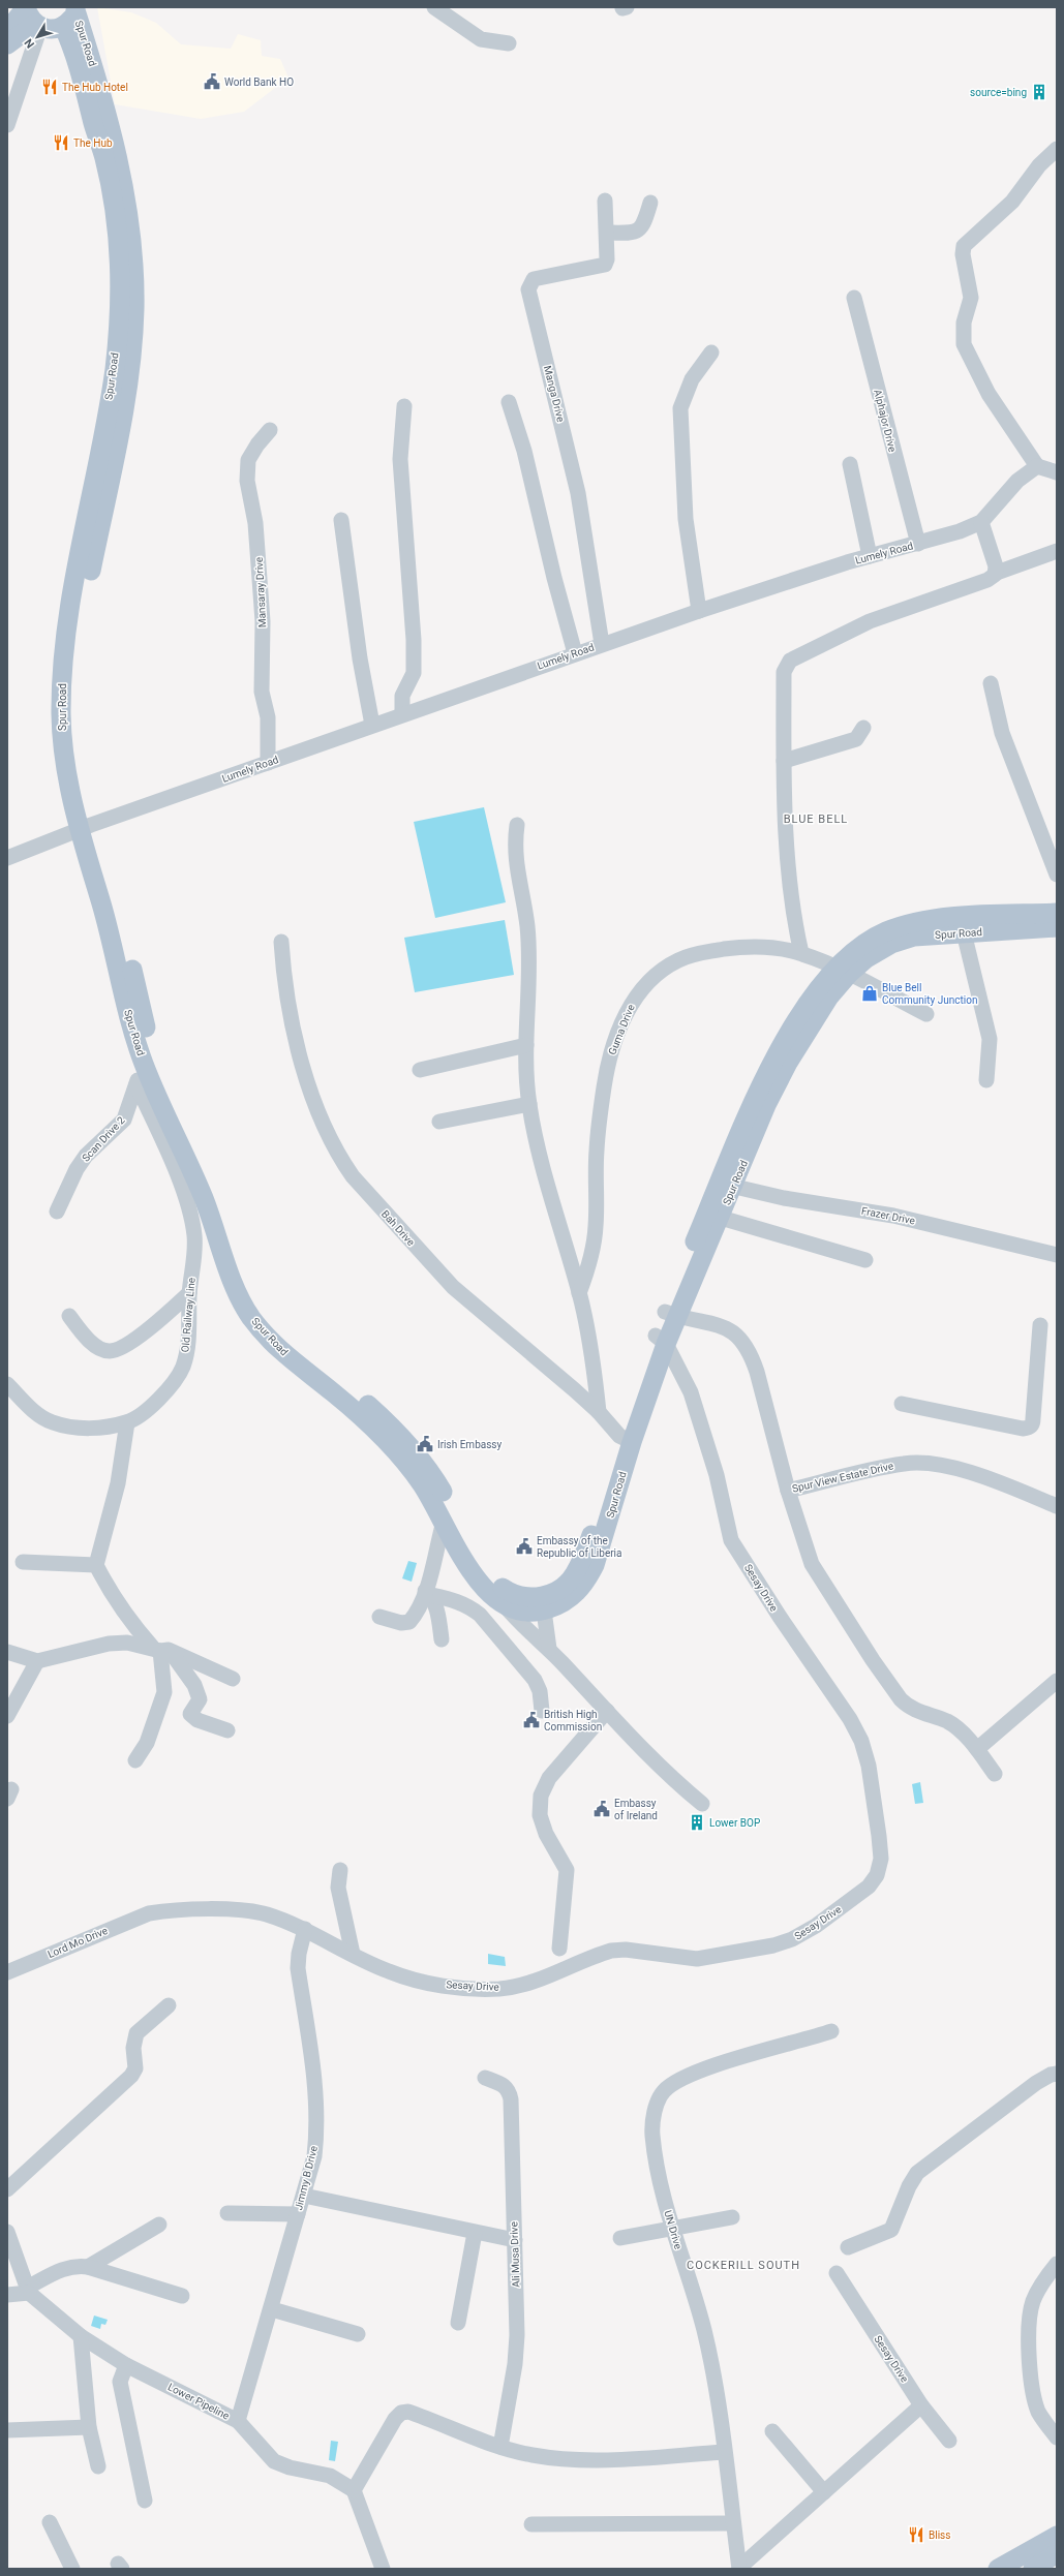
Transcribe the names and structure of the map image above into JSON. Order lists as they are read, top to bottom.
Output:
{
  "streets": {
    "main road": ["Spur Road"],
    "street": [
      "Manga Drive",
      "Alphajor Drive",
      "Lumely Road",
      "Mansaray Drive",
      "Guma Drive",
      "Scan Drive 2",
      "Frazer Drive",
      "Bah Drive",
      "Old Railway Line",
      "Spur View Estate Drive",
      "Sesay Drive",
      "Lord Mo Drive",
      "Jimmy B Drive",
      "UN Drive",
      "Ali Musa Drive",
      "Lower Pipeline"
    ]
  },
  "crossings": [
    ["Spur Road", "Lumely Road"],
    ["Spur Road", "Guma Drive"],
    ["Spur Road", "Scan Drive 2"],
    ["Spur Road", "Frazer Drive"],
    ["Spur Road", "Bah Drive"],
    ["Spur Road", "Spur View Estate Drive"],
    ["Spur Road", "Sesay Drive"],
    ["Manga Drive", "Lumely Road"],
    ["Alphajor Drive", "Lumely Road"],
    ["Lumely Road", "Mansaray Drive"],
    ["Scan Drive 2", "Old Railway Line"],
    ["Sesay Drive", "Lord Mo Drive"],
    ["Sesay Drive", "Jimmy B Drive"],
    ["Jimmy B Drive", "Lower Pipeline"]
  ],
  "districts": ["BLUE BELL", "COCKERILL SOUTH"],
  "places": {
    "public building": [
      "World Bank HO",
      "Irish Embassy",
      "Embassy of the Republic of Liberia",
      "British High Commission",
      "Embassy of Ireland"
    ],
    "restaurant": ["The Hub Hotel", "The Hub", "Bliss"],
    "building": ["source=bing", "Lower BOP"],
    "shop": ["Blue Bell Community Junction"]
  },
  "north": "bottom left"
}
